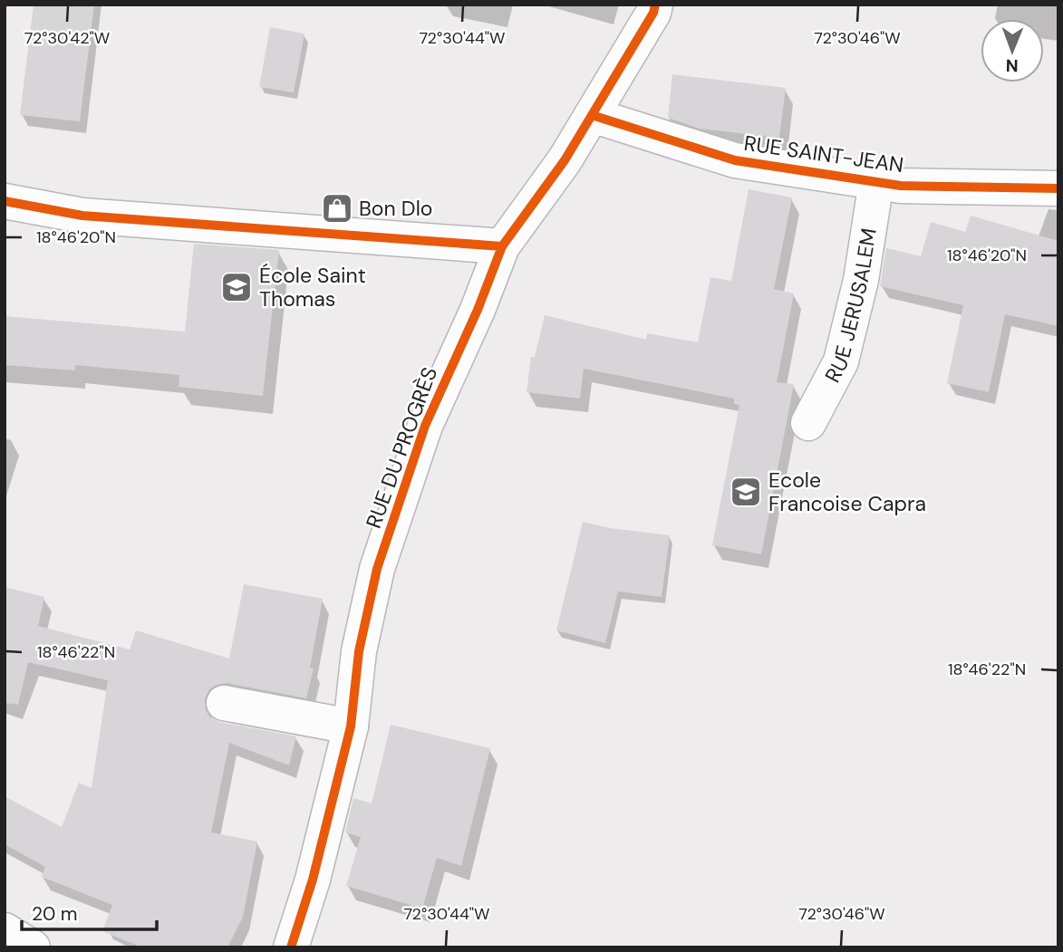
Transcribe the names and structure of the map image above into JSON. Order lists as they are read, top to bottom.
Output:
{
  "streets": {
    "street": ["RUE SAINT-JEAN", "RUE JERUSALEM", "RUE DU PROGRÈS"]
  },
  "crossings": [
    ["RUE SAINT-JEAN", "RUE JERUSALEM"],
    ["RUE SAINT-JEAN", "RUE DU PROGRÈS"]
  ],
  "places": {
    "shop": ["Bon Dlo"],
    "school or university": ["École Saint Thomas", "Ecole Francoise Capra"]
  },
  "scale_bar": "20 m",
  "north": "bottom",
  "coordinates": [
    "72°30'42\"W",
    "72°30'44\"W",
    "72°30'46\"W",
    "18°46'20\"N",
    "18°46'22\"N"
  ]
}
